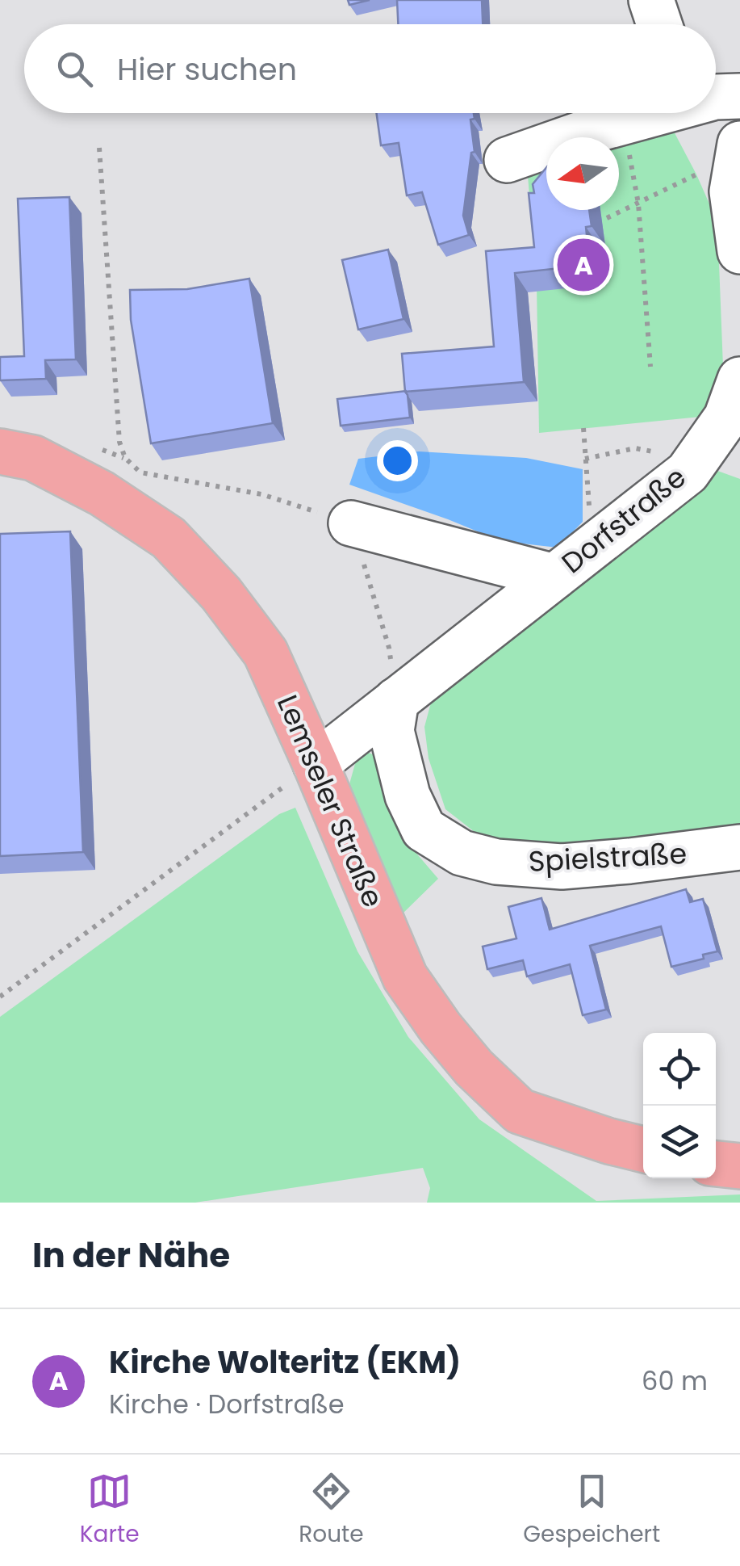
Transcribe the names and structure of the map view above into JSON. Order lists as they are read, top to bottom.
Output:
{
  "streets": {
    "main road": ["Lemseler Straße"],
    "street": ["Dorfstraße", "Spielstraße"]
  },
  "crossings": [
    ["Dorfstraße", "Lemseler Straße"],
    ["Dorfstraße", "Spielstraße"]
  ],
  "north": "left",
  "page": {
    "search": "Hier suchen",
    "pins": "A",
    "heading": "In der Nähe",
    "list": [
      {
        "mark": "A",
        "name": "Kirche Wolteritz (EKM)",
        "note": "Kirche · Dorfstraße",
        "value": "60 m"
      }
    ],
    "nav": ["Karte", "Route", "Gespeichert"]
  }
}
